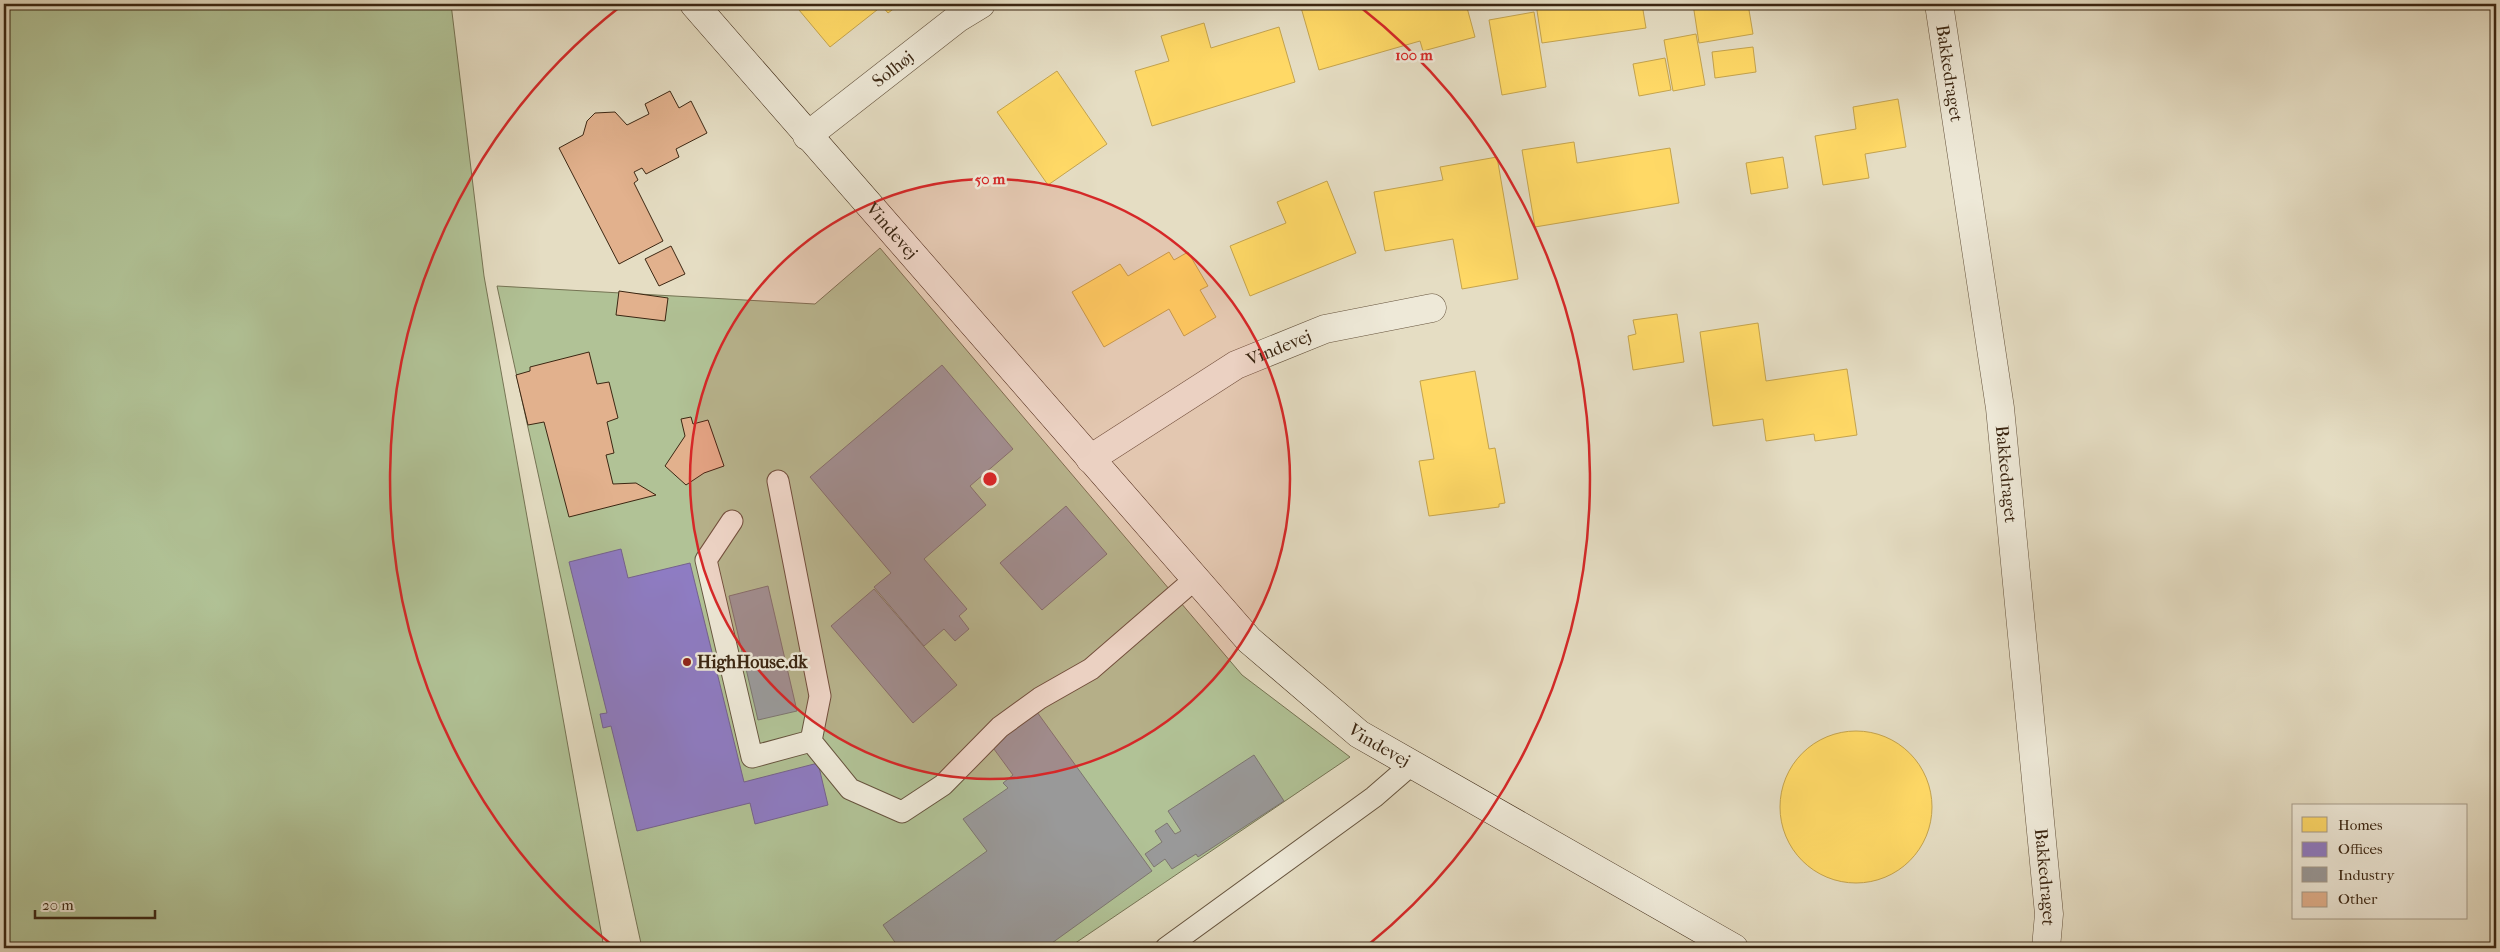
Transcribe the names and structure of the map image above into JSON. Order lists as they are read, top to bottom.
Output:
{
  "streets": {
    "street": ["Solhøj", "Bakkedraget", "Vindevej"]
  },
  "crossings": [
    ["Solhøj", "Vindevej"]
  ],
  "places": ["HighHouse.dk"],
  "legend": [
    "Homes",
    "Offices",
    "Industry",
    "Other"
  ],
  "scale_bar": "20 m",
  "rings": ["100 m", "50 m"]
}
